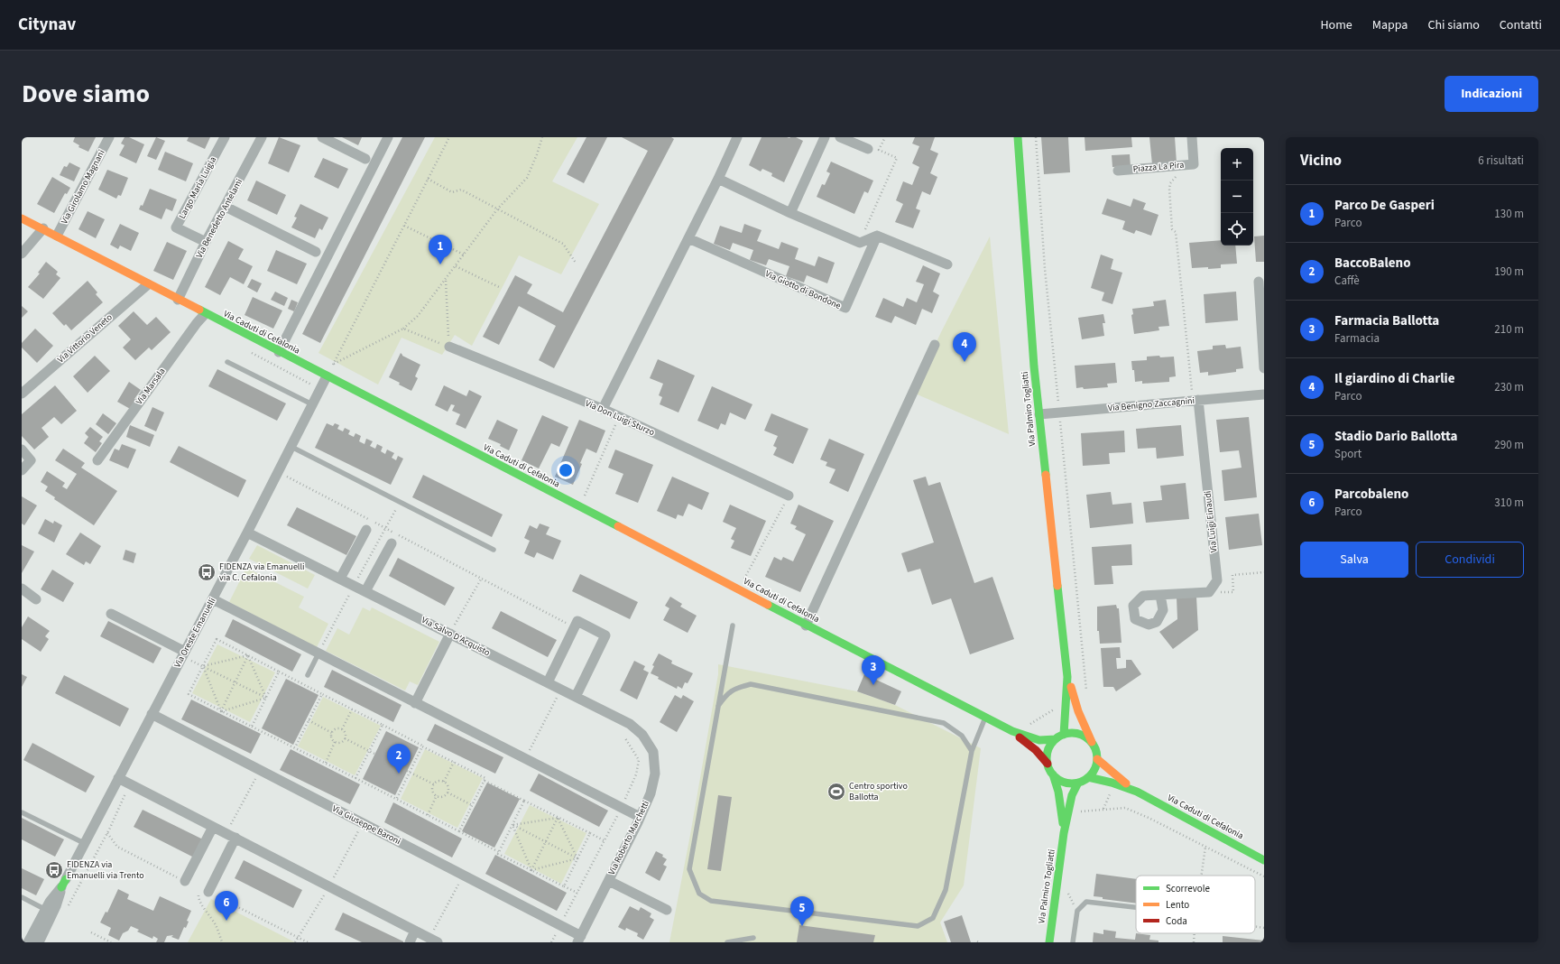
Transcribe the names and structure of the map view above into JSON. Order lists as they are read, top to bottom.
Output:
{
  "streets": {
    "street": [
      "Piazza La Pira",
      "Via Girolamo Magnani",
      "Largo Maria Luigia",
      "Via Benedetto Antelami",
      "Via Giotto di Bondone",
      "Via Caduti di Cefalonia",
      "Via Vittorio Veneto",
      "Via Marsala",
      "Via Benigno Zaccagnini",
      "Via Palmiro Togliatti",
      "Via Don Luigi Sturzo",
      "Via Luigi Einaudi",
      "Via Oreste Emanuelli",
      "Via Salvo D'Acquisto",
      "Via Giuseppe Baroni",
      "Via Roberto Marchetti"
    ]
  },
  "crossings": [
    ["Via Girolamo Magnani", "Via Caduti di Cefalonia"],
    ["Largo Maria Luigia", "Via Benedetto Antelami"],
    ["Via Benedetto Antelami", "Via Caduti di Cefalonia"],
    ["Via Caduti di Cefalonia", "Via Vittorio Veneto"],
    ["Via Caduti di Cefalonia", "Via Marsala"],
    ["Via Caduti di Cefalonia", "Via Palmiro Togliatti"],
    ["Via Caduti di Cefalonia", "Via Oreste Emanuelli"],
    ["Via Benigno Zaccagnini", "Via Palmiro Togliatti"],
    ["Via Benigno Zaccagnini", "Via Luigi Einaudi"],
    ["Via Oreste Emanuelli", "Via Salvo D'Acquisto"],
    ["Via Oreste Emanuelli", "Via Giuseppe Baroni"],
    ["Via Salvo D'Acquisto", "Via Roberto Marchetti"],
    ["Via Giuseppe Baroni", "Via Roberto Marchetti"]
  ],
  "places": {
    "bus stop": ["FIDENZA via Emanuelli via C. Cefalonia", "FIDENZA via Emanuelli via Trento"],
    "sports": ["Centro sportivo Ballotta"]
  },
  "legend": ["Scorrevole", "Lento", "Coda"],
  "page": {
    "header": "Citynav",
    "nav": [
      "Home",
      "Mappa",
      "Chi siamo",
      "Contatti"
    ],
    "title": "Dove siamo",
    "buttons": [
      "Indicazioni",
      ["Salva", "Condividi"]
    ],
    "heading": ["Vicino", "6 risultati"],
    "map_buttons": ["+", "−"],
    "list": [
      {
        "mark": "1",
        "name": "Parco De Gasperi",
        "note": "Parco",
        "value": "130 m"
      },
      {
        "mark": "2",
        "name": "BaccoBaleno",
        "note": "Caffè",
        "value": "190 m"
      },
      {
        "mark": "3",
        "name": "Farmacia Ballotta",
        "note": "Farmacia",
        "value": "210 m"
      },
      {
        "mark": "4",
        "name": "Il giardino di Charlie",
        "note": "Parco",
        "value": "230 m"
      },
      {
        "mark": "5",
        "name": "Stadio Dario Ballotta",
        "note": "Sport",
        "value": "290 m"
      },
      {
        "mark": "6",
        "name": "Parcobaleno",
        "note": "Parco",
        "value": "310 m"
      }
    ],
    "pins": [
      "1",
      "4",
      "3",
      "2",
      "6",
      "5"
    ]
  }
}
